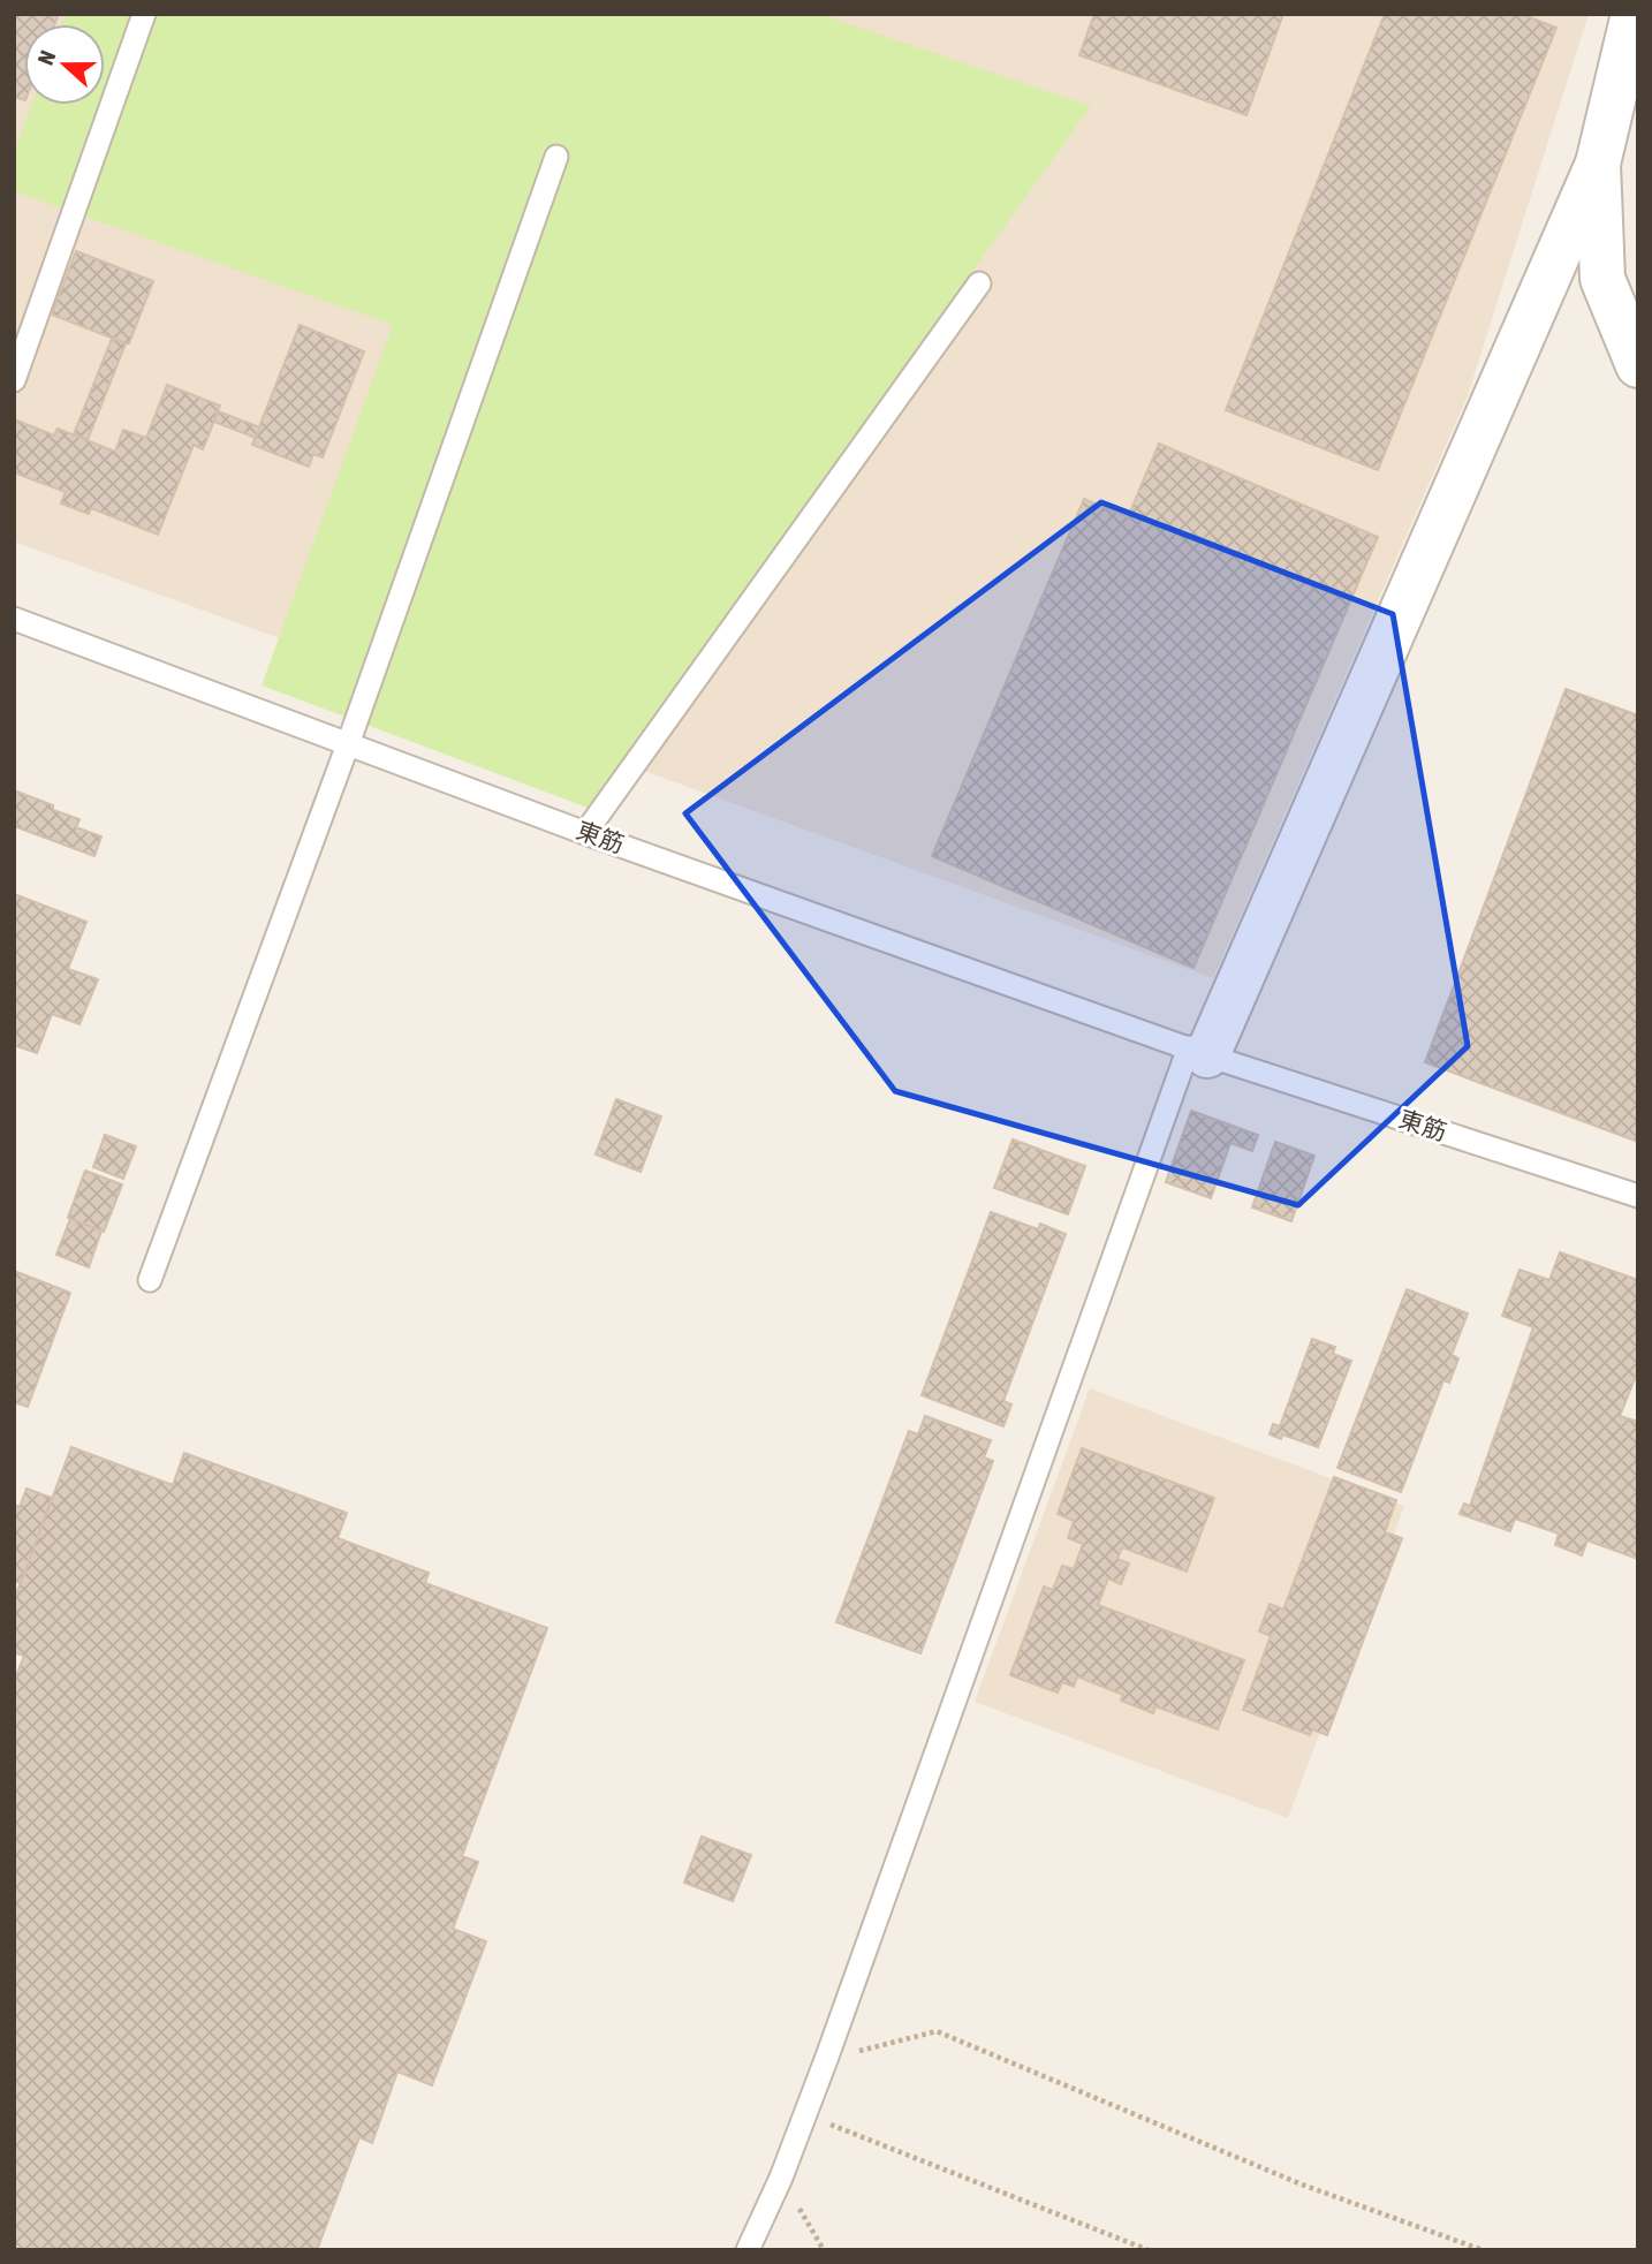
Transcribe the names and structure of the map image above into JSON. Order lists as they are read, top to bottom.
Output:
{
  "streets": {
    "lane": ["東筋"]
  },
  "north": "left"
}
